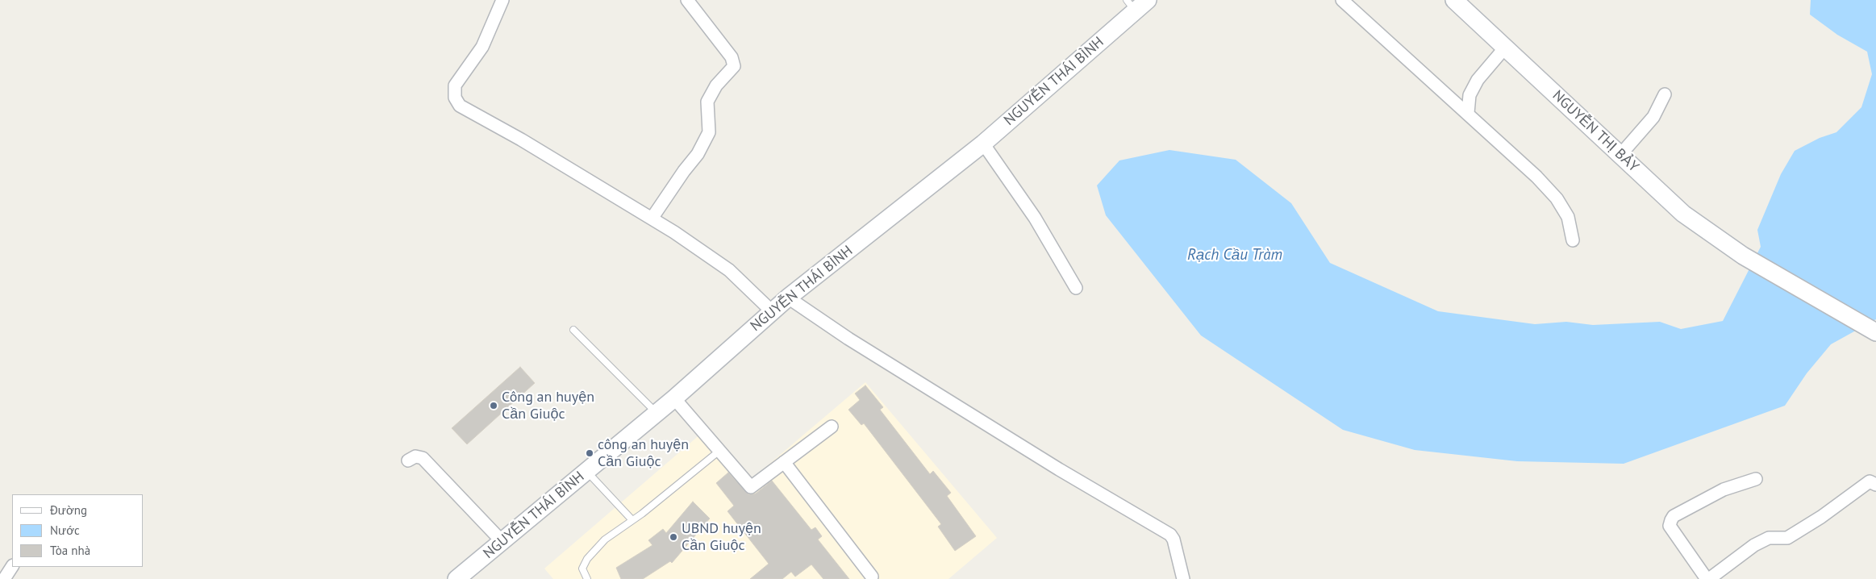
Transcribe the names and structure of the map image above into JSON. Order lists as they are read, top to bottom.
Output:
{
  "streets": {
    "street": ["NGUYỄN THÁI BÌNH", "NGUYỄN THỊ BẢY"]
  },
  "water": ["Rạch Cầu Tràm"],
  "places": ["Công an huyện Cần Giuộc", "công an huyện Cần Giuộc", "UBND huyện Cần Giuộc"],
  "legend": ["Đường", "Nước", "Tòa nhà"]
}
